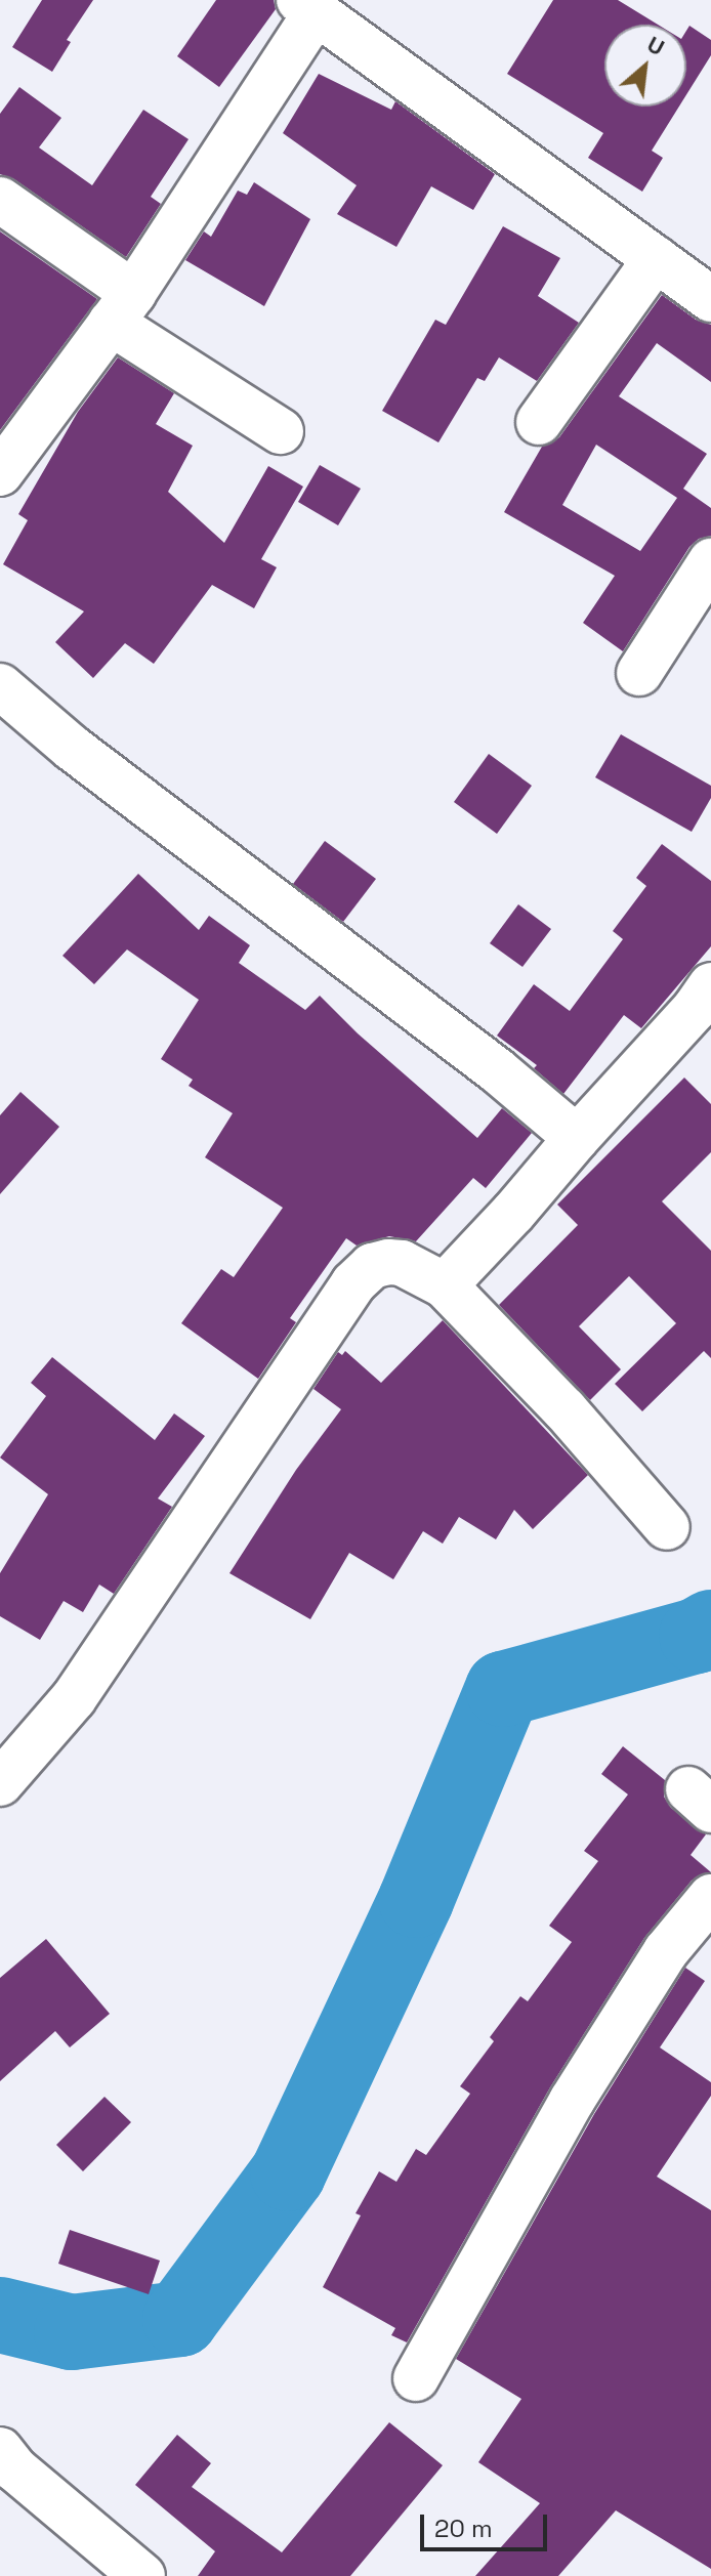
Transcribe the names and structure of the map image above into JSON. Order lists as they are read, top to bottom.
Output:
{
  "scale_bar": "20 m",
  "north": "top right"
}
